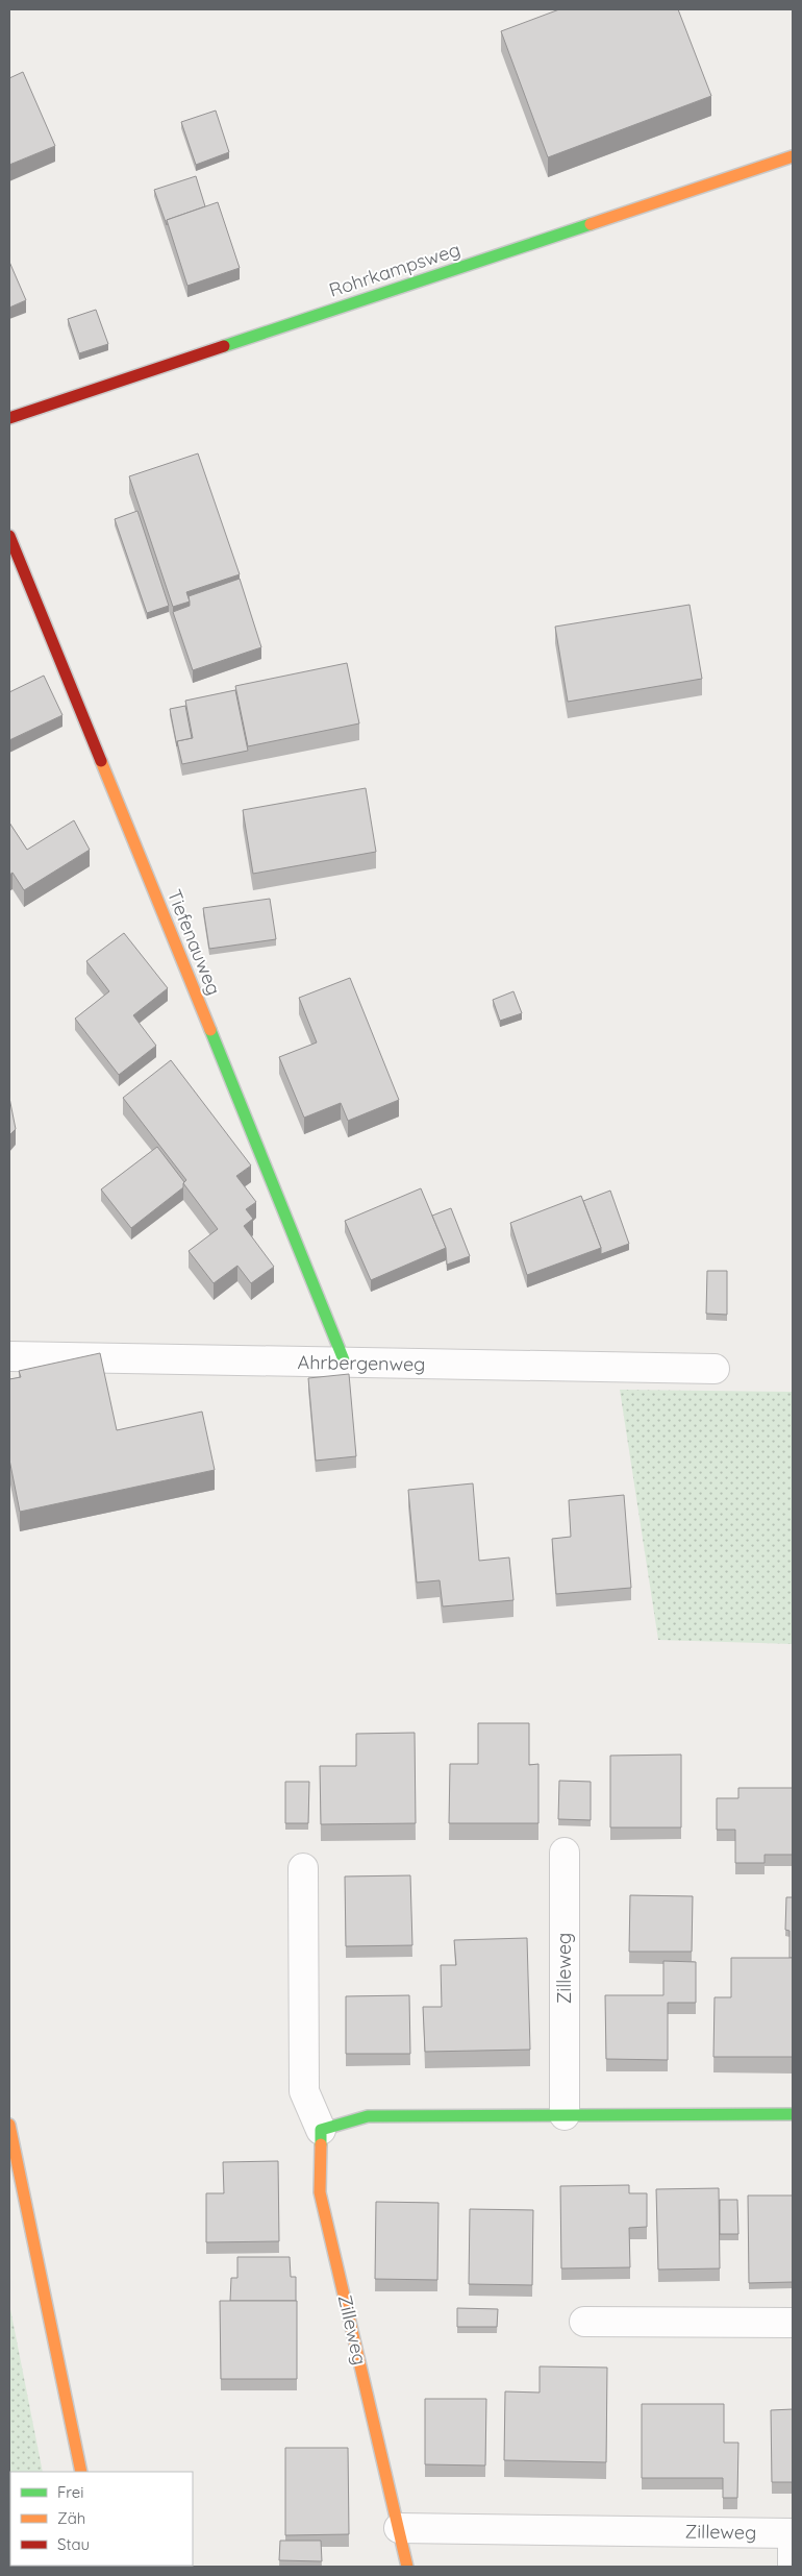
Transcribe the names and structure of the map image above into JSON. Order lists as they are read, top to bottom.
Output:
{
  "streets": {
    "street": [
      "Rohrkampsweg",
      "Tiefenauweg",
      "Ahrbergenweg",
      "Zilleweg"
    ]
  },
  "crossings": [
    ["Tiefenauweg", "Ahrbergenweg"]
  ],
  "legend": ["Frei", "Zäh", "Stau"]
}
